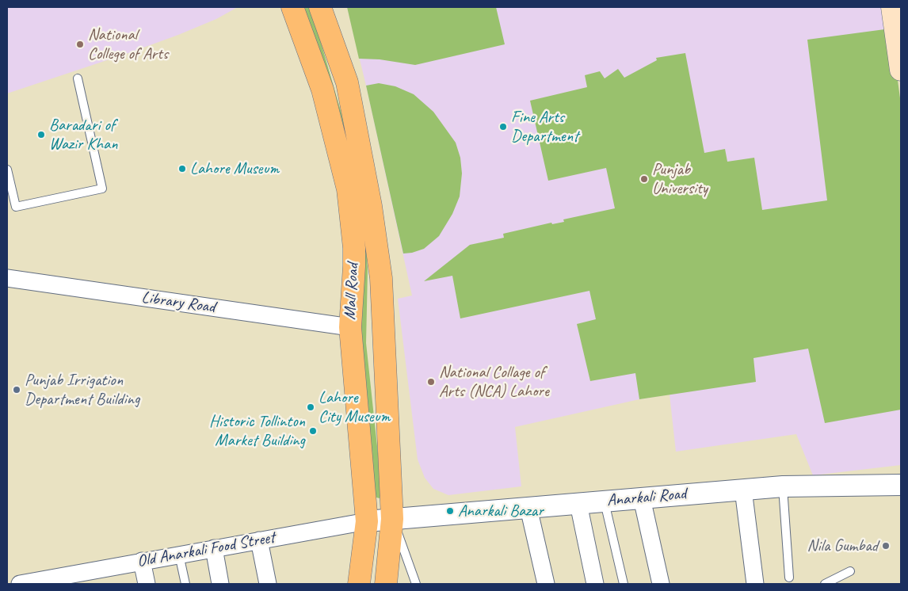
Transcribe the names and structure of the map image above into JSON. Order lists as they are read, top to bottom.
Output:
{
  "streets": {
    "main road": ["Mall Road"],
    "street": ["Library Road", "Anarkali Road", "Old Anarkali Food Street"]
  },
  "crossings": [
    ["Mall Road", "Library Road"],
    ["Mall Road", "Anarkali Road"],
    ["Mall Road", "Old Anarkali Food Street"],
    ["Anarkali Road", "Old Anarkali Food Street"]
  ],
  "places": [
    "National College of Arts",
    "Fine Arts Department",
    "Baradari of Wazir Khan",
    "Lahore Museum",
    "Punjab University",
    "National Collage of Arts (NCA) Lahore",
    "Punjab Irrigation Department Building",
    "Lahore City Museum",
    "Historic Tollinton Market Building",
    "Anarkali Bazar",
    "Nila Gumbad"
  ]
}
